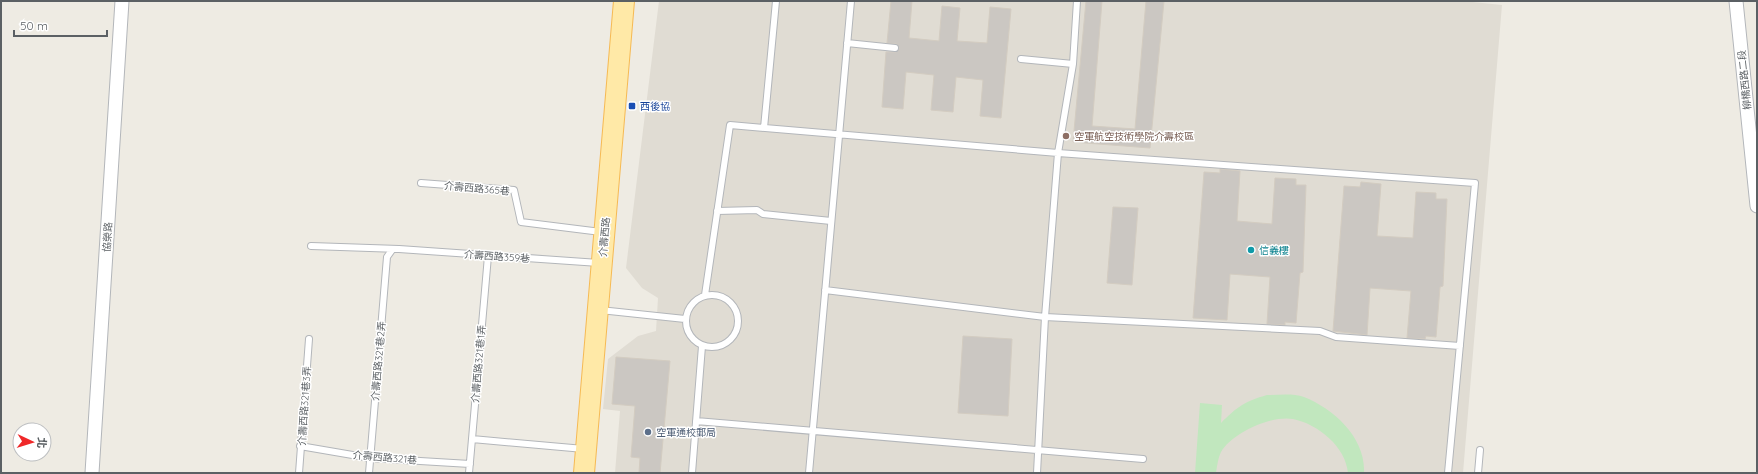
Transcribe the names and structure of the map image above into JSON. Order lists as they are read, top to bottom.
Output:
{
  "streets": {
    "main road": ["介壽西路"],
    "street": ["柳橋西路二段", "協榮路"],
    "lane": [
      "介壽西路365巷",
      "介壽西路359巷",
      "介壽西路321巷2弄",
      "介壽西路321巷1弄",
      "介壽西路321巷3弄",
      "介壽西路321巷"
    ]
  },
  "crossings": [
    ["介壽西路365巷", "介壽西路"],
    ["介壽西路", "介壽西路359巷"],
    ["介壽西路359巷", "介壽西路321巷2弄"],
    ["介壽西路359巷", "介壽西路321巷1弄"],
    ["介壽西路321巷2弄", "介壽西路321巷"],
    ["介壽西路321巷1弄", "介壽西路321巷"],
    ["介壽西路321巷3弄", "介壽西路321巷"]
  ],
  "places": {
    "transit": ["西後協"],
    "other": ["空軍航空技術學院介壽校區", "信義樓", "空軍通校郵局"]
  },
  "scale_bar": "50 m",
  "north": "right"
}
